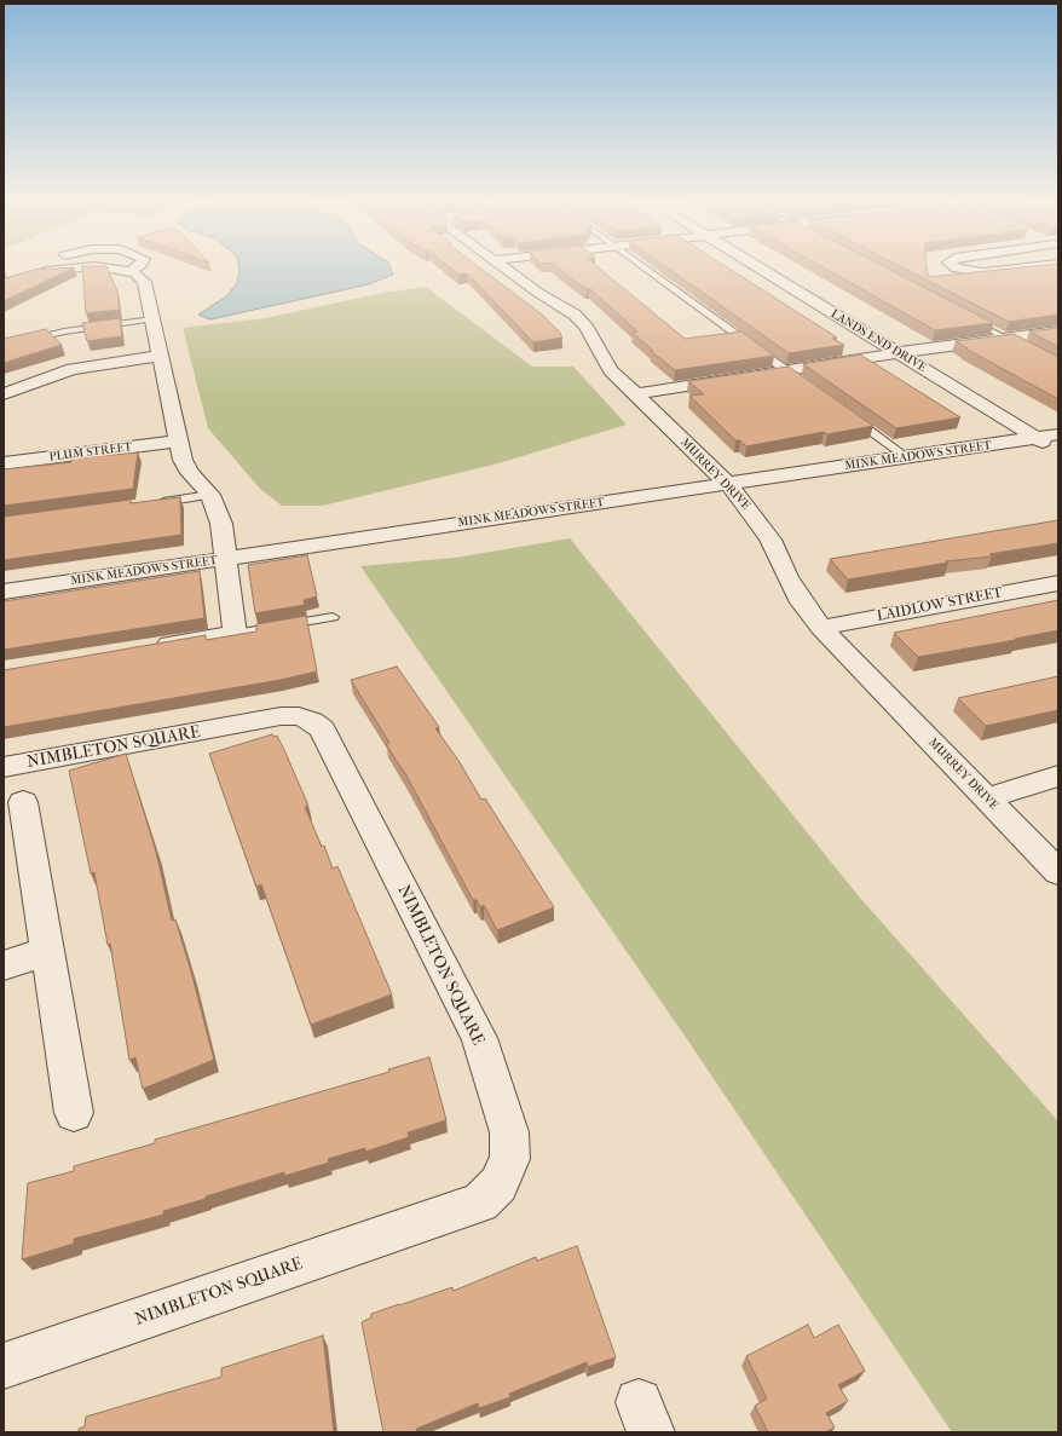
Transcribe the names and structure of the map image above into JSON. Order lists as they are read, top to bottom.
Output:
{
  "streets": {
    "street": [
      "LANDS END DRIVE",
      "PLUM STREET",
      "MINK MEADOWS STREET",
      "MURREY DRIVE",
      "LAIDLOW STREET",
      "NIMBLETON SQUARE"
    ]
  },
  "crossings": [
    ["LANDS END DRIVE", "MINK MEADOWS STREET"],
    ["MINK MEADOWS STREET", "MURREY DRIVE"],
    ["MURREY DRIVE", "LAIDLOW STREET"]
  ]
}
